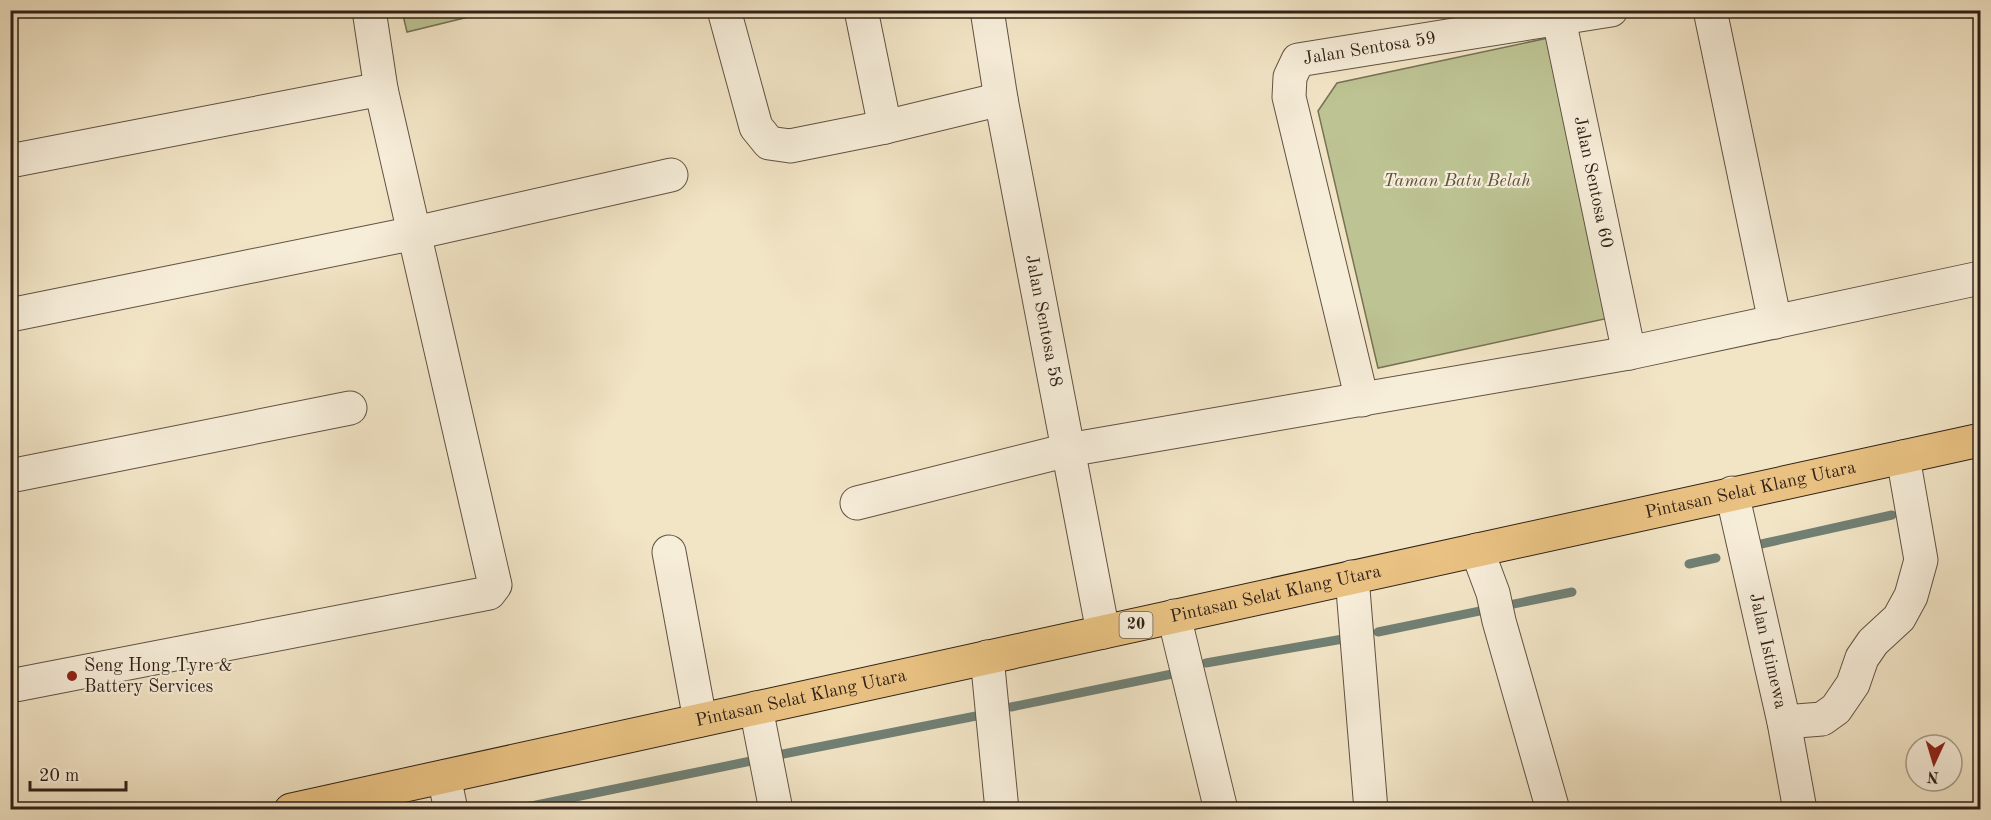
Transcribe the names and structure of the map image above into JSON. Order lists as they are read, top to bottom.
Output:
{
  "streets": {
    "highway": ["Pintasan Selat Klang Utara", "20"],
    "street": [
      "Jalan Sentosa 59",
      "Jalan Sentosa 60",
      "Jalan Sentosa 58",
      "Jalan Istimewa"
    ]
  },
  "crossings": [
    ["Jalan Sentosa 59", "Jalan Sentosa 60"],
    ["Jalan Sentosa 58", "Pintasan Selat Klang Utara"],
    ["Pintasan Selat Klang Utara", "Jalan Istimewa"]
  ],
  "parks": ["Taman Batu Belah"],
  "places": ["Seng Hong Tyre & Battery Services"],
  "scale_bar": "20 m",
  "north": "bottom"
}
